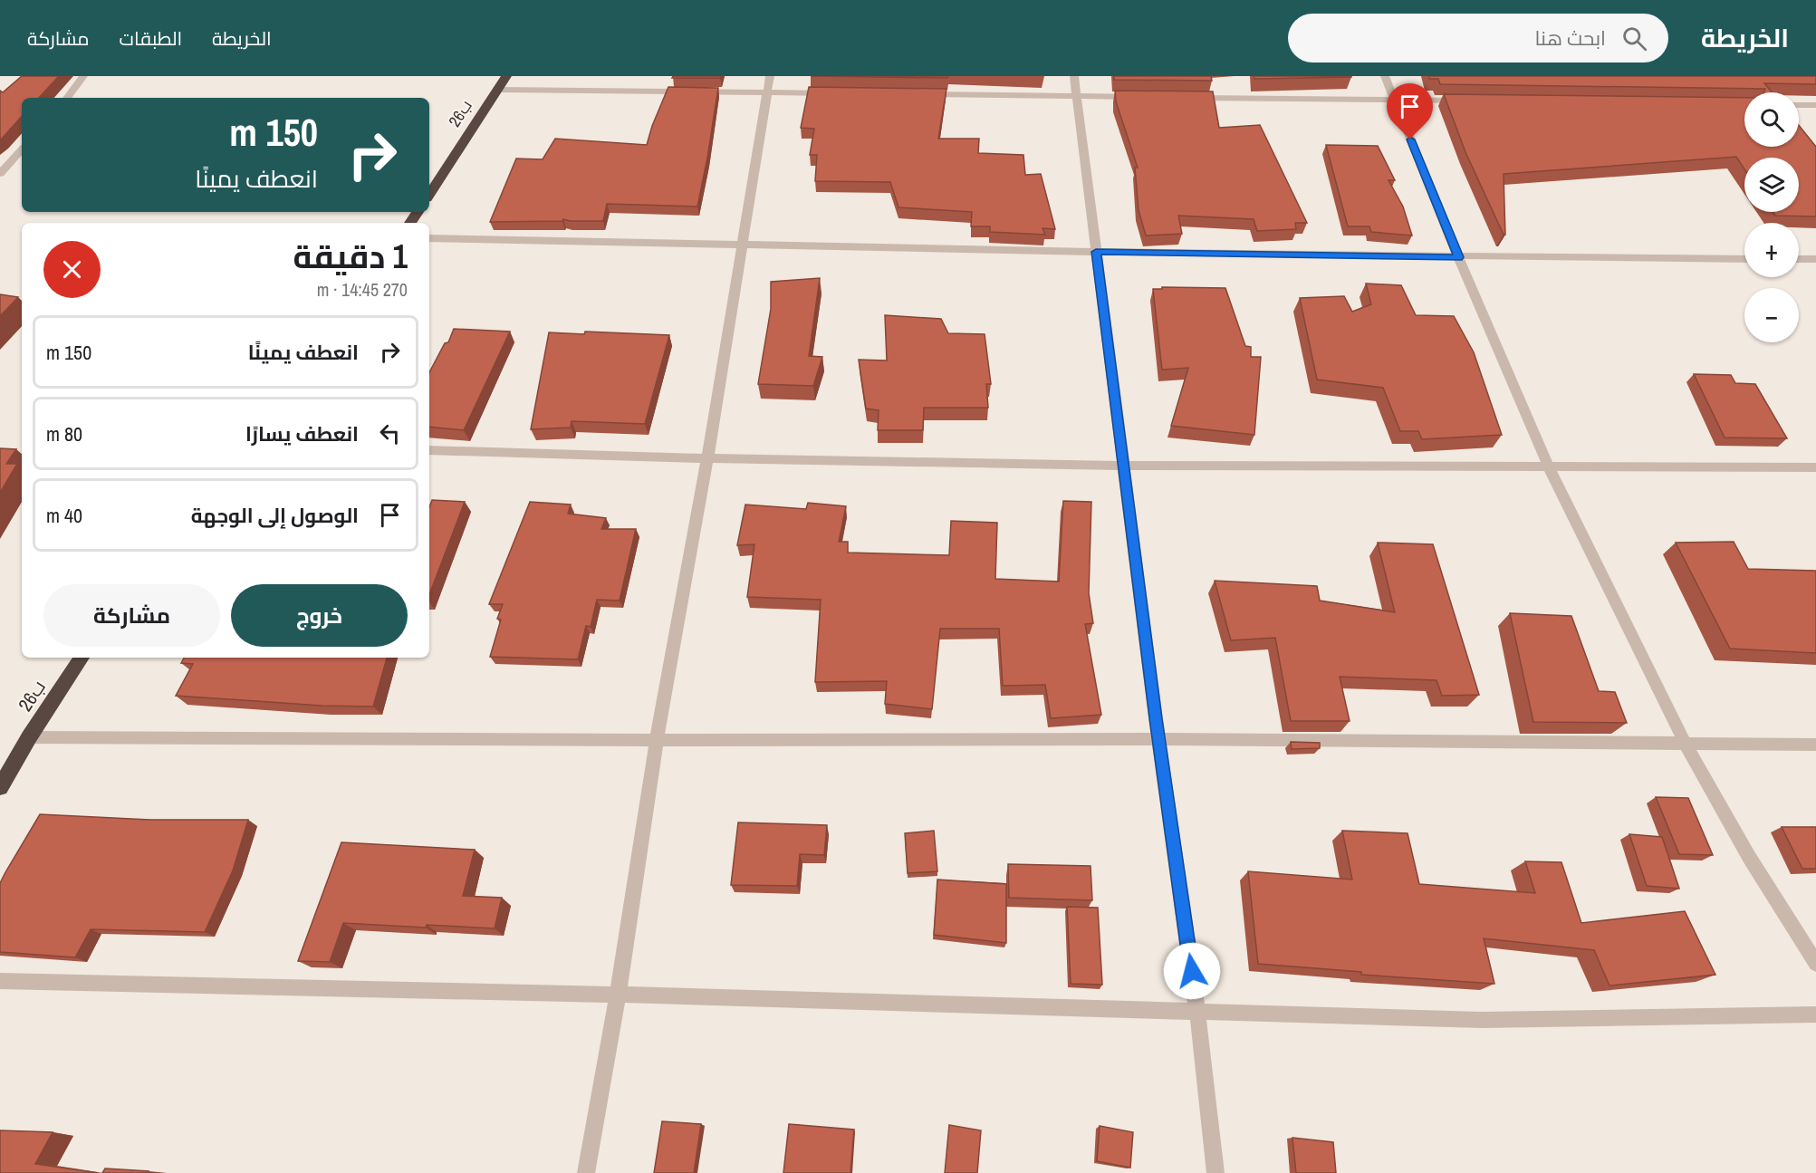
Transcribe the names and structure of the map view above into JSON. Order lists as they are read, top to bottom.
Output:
{
  "streets": {
    "highway": ["26ب"]
  },
  "page": {
    "header": "الخريطة",
    "search": "ابحث هنا",
    "nav": ["الخريطة", "الطبقات", "مشاركة"],
    "map_buttons": ["+", "−"],
    "turn": ["150 m", "انعطف يمينًا"],
    "heading": ["1 دقيقة", "270 m · 14:45"],
    "list": [
      {
        "name": "انعطف يمينًا",
        "value": "150 m"
      },
      {
        "name": "انعطف يسارًا",
        "value": "80 m"
      },
      {
        "name": "الوصول إلى الوجهة",
        "value": "40 m"
      }
    ],
    "buttons": ["خروج", "مشاركة"]
  }
}
